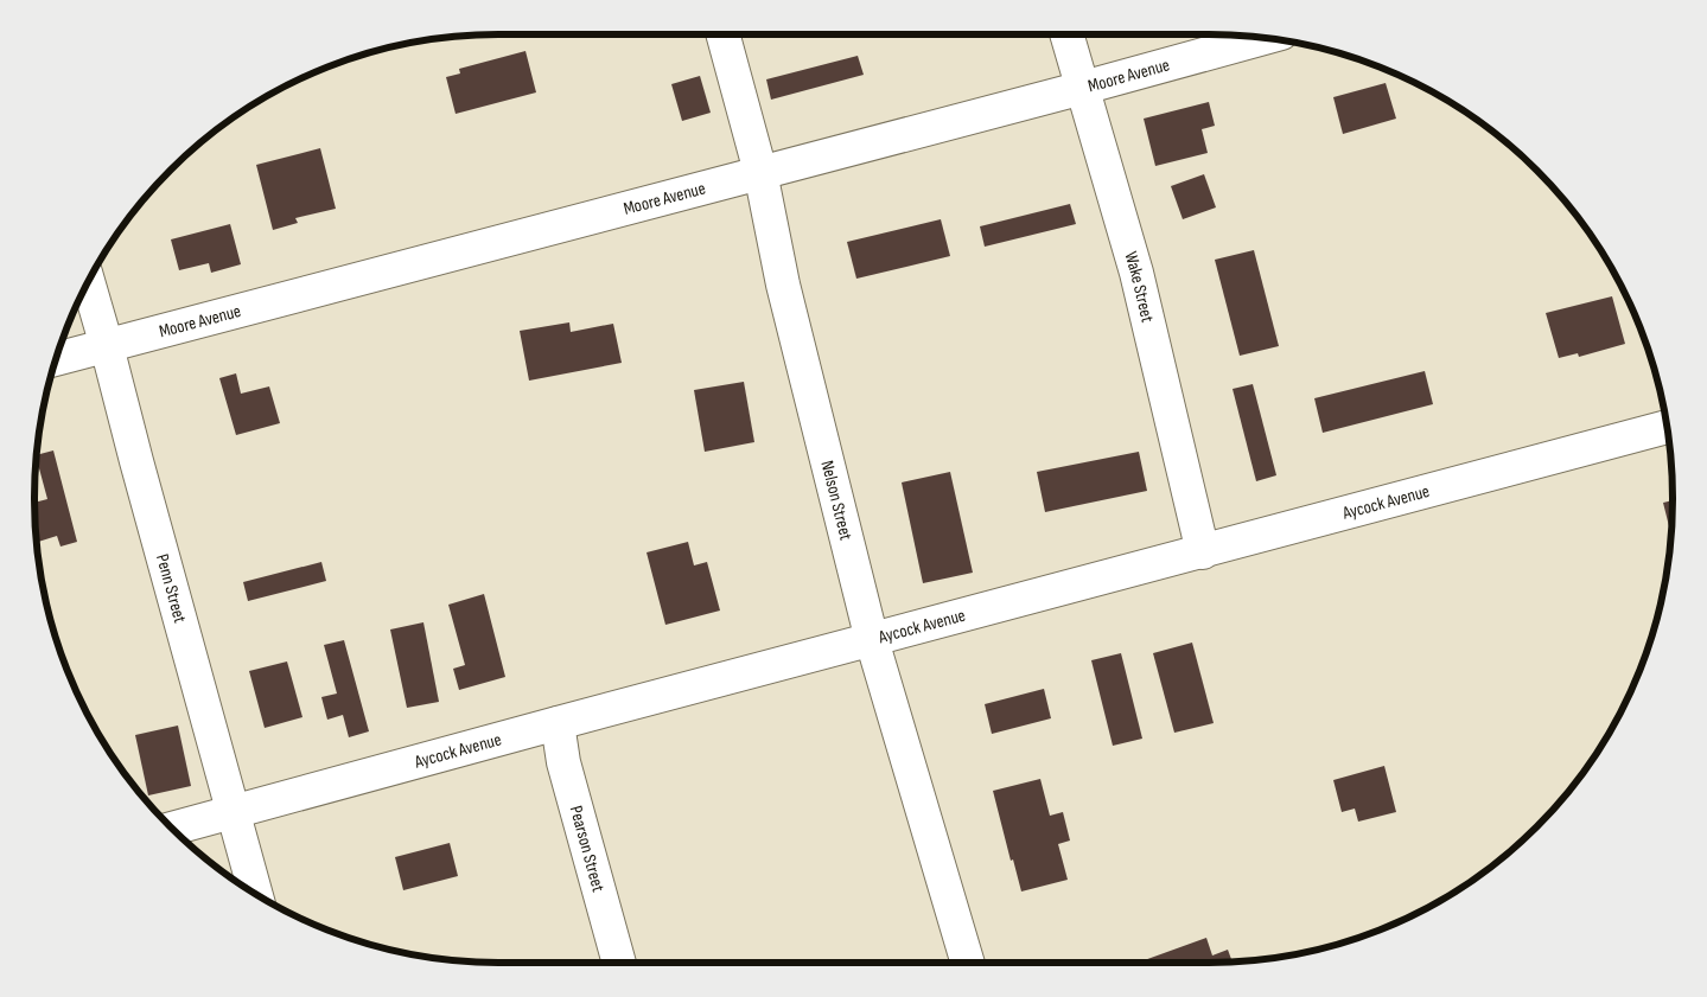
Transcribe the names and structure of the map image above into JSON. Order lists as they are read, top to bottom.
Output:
{
  "streets": {
    "street": [
      "Moore Avenue",
      "Wake Street",
      "Nelson Street",
      "Aycock Avenue",
      "Penn Street",
      "Pearson Street"
    ]
  },
  "crossings": [
    ["Moore Avenue", "Wake Street"],
    ["Moore Avenue", "Nelson Street"],
    ["Moore Avenue", "Penn Street"],
    ["Wake Street", "Aycock Avenue"],
    ["Nelson Street", "Aycock Avenue"],
    ["Aycock Avenue", "Penn Street"],
    ["Aycock Avenue", "Pearson Street"]
  ]
}
